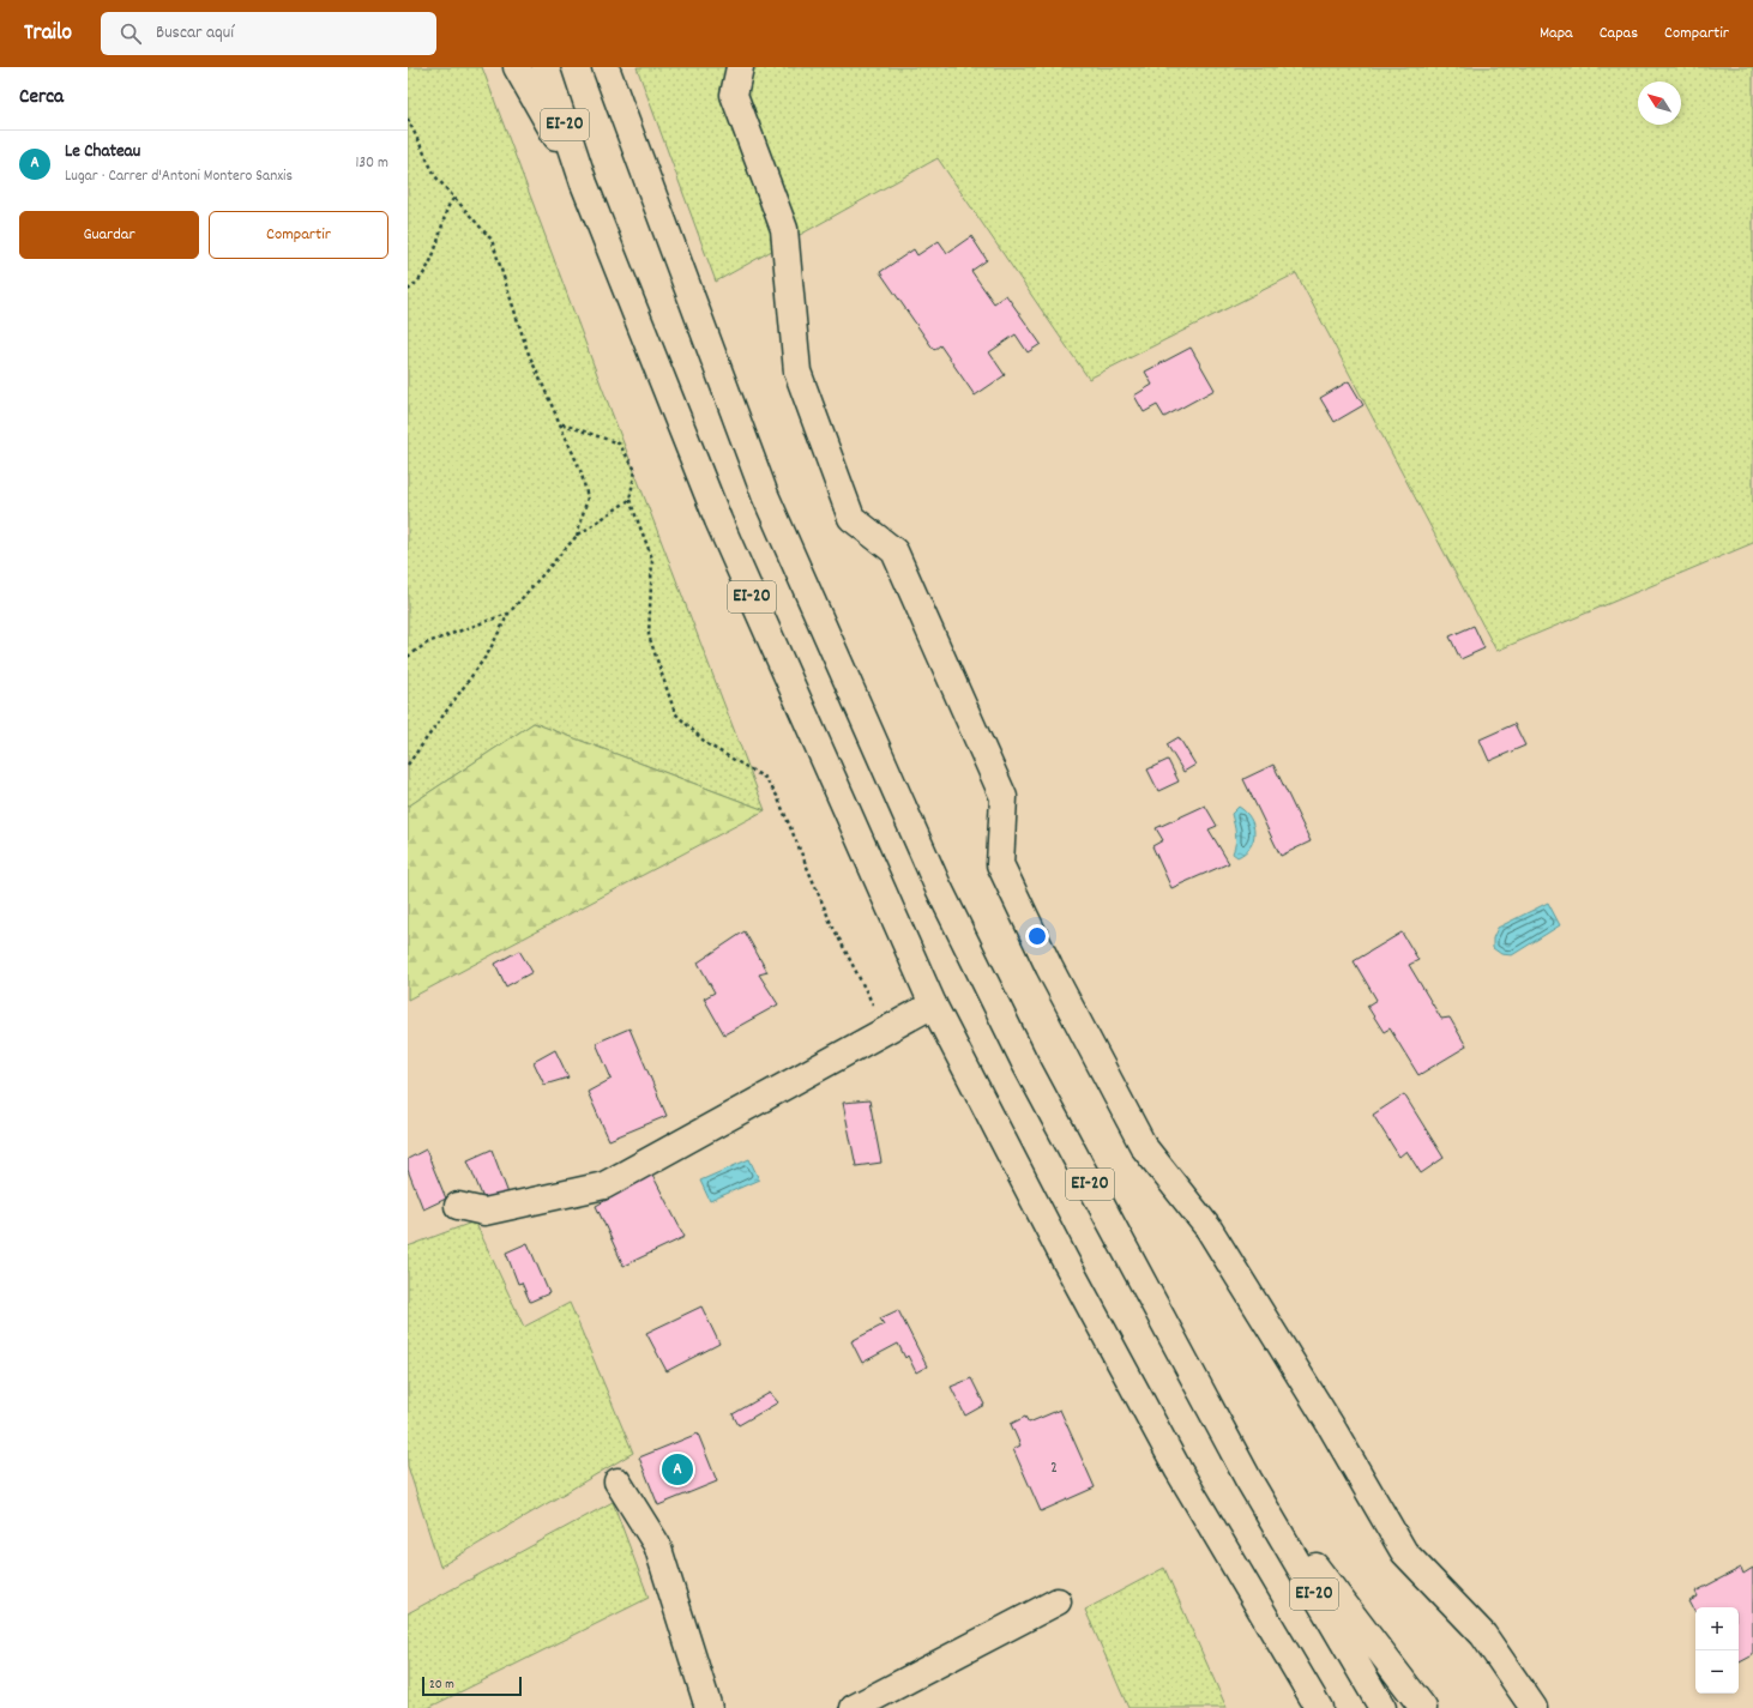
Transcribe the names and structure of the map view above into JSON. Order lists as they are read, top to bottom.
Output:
{
  "streets": {
    "main road": ["EI-20"]
  },
  "house_numbers": ["2"],
  "scale_bar": "20 m",
  "north": "top left",
  "page": {
    "header": "Trailo",
    "search": "Buscar aquí",
    "nav": ["Mapa", "Capas", "Compartir"],
    "heading": "Cerca",
    "list": [
      {
        "mark": "A",
        "name": "Le Chateau",
        "note": "Lugar · Carrer d'Antoni Montero Sanxis",
        "value": "130 m"
      }
    ],
    "buttons": ["Guardar", "Compartir"],
    "pins": "A",
    "map_buttons": ["+", "−"],
    "scale": "20 m"
  }
}
